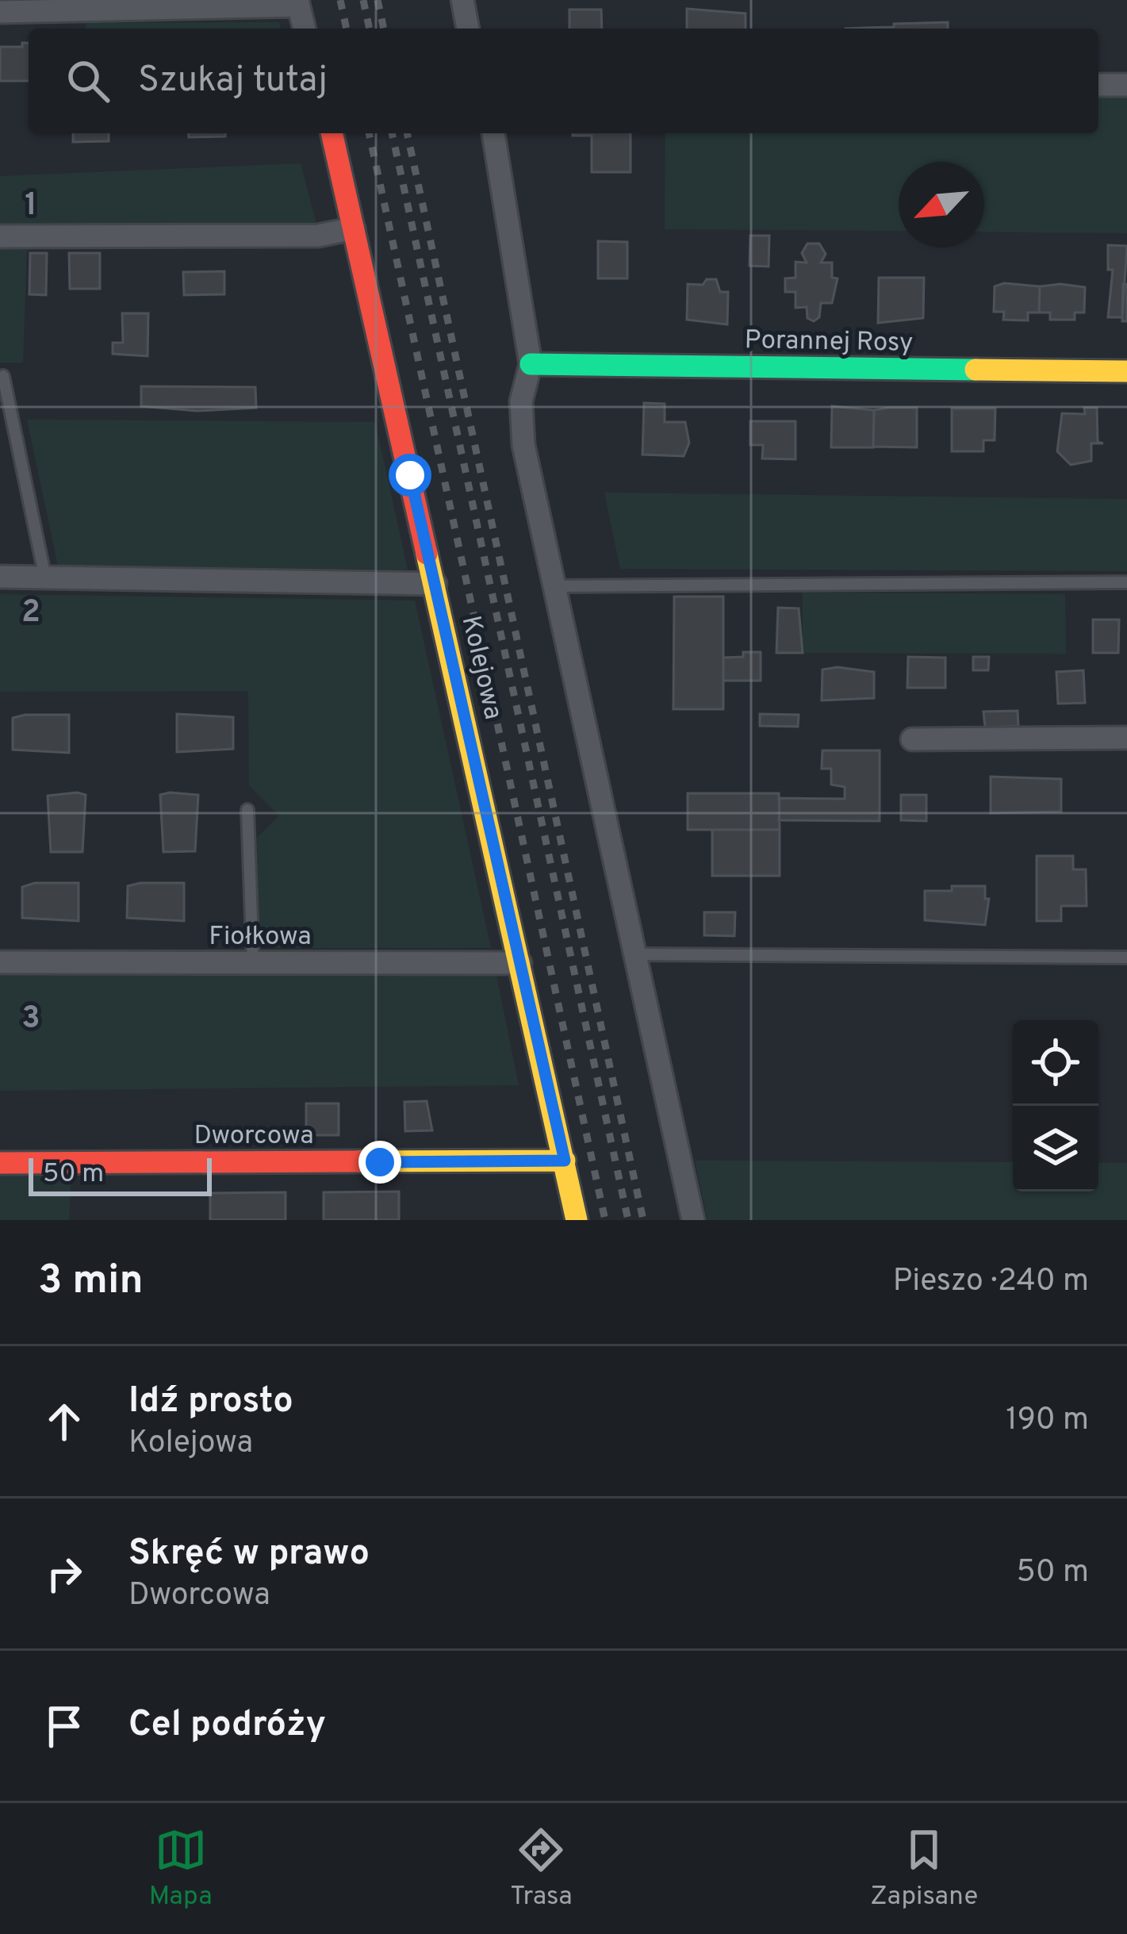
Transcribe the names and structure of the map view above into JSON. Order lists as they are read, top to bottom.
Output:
{
  "streets": {
    "street": [
      "Porannej Rosy",
      "Kolejowa",
      "Fiołkowa",
      "Dworcowa"
    ]
  },
  "crossings": [
    ["Kolejowa", "Fiołkowa"],
    ["Kolejowa", "Dworcowa"]
  ],
  "scale_bar": "50 m",
  "north": "bottom left",
  "page": {
    "search": "Szukaj tutaj",
    "scale": "50 m",
    "heading": ["3 min", "Pieszo · 240 m"],
    "list": [
      ["Idź prosto", "Kolejowa", "190 m"],
      ["Skręć w prawo", "Dworcowa", "50 m"],
      "Cel podróży"
    ],
    "nav": ["Mapa", "Trasa", "Zapisane"]
  },
  "grid": {
    "rows": ["1", "2", "3"]
  }
}
